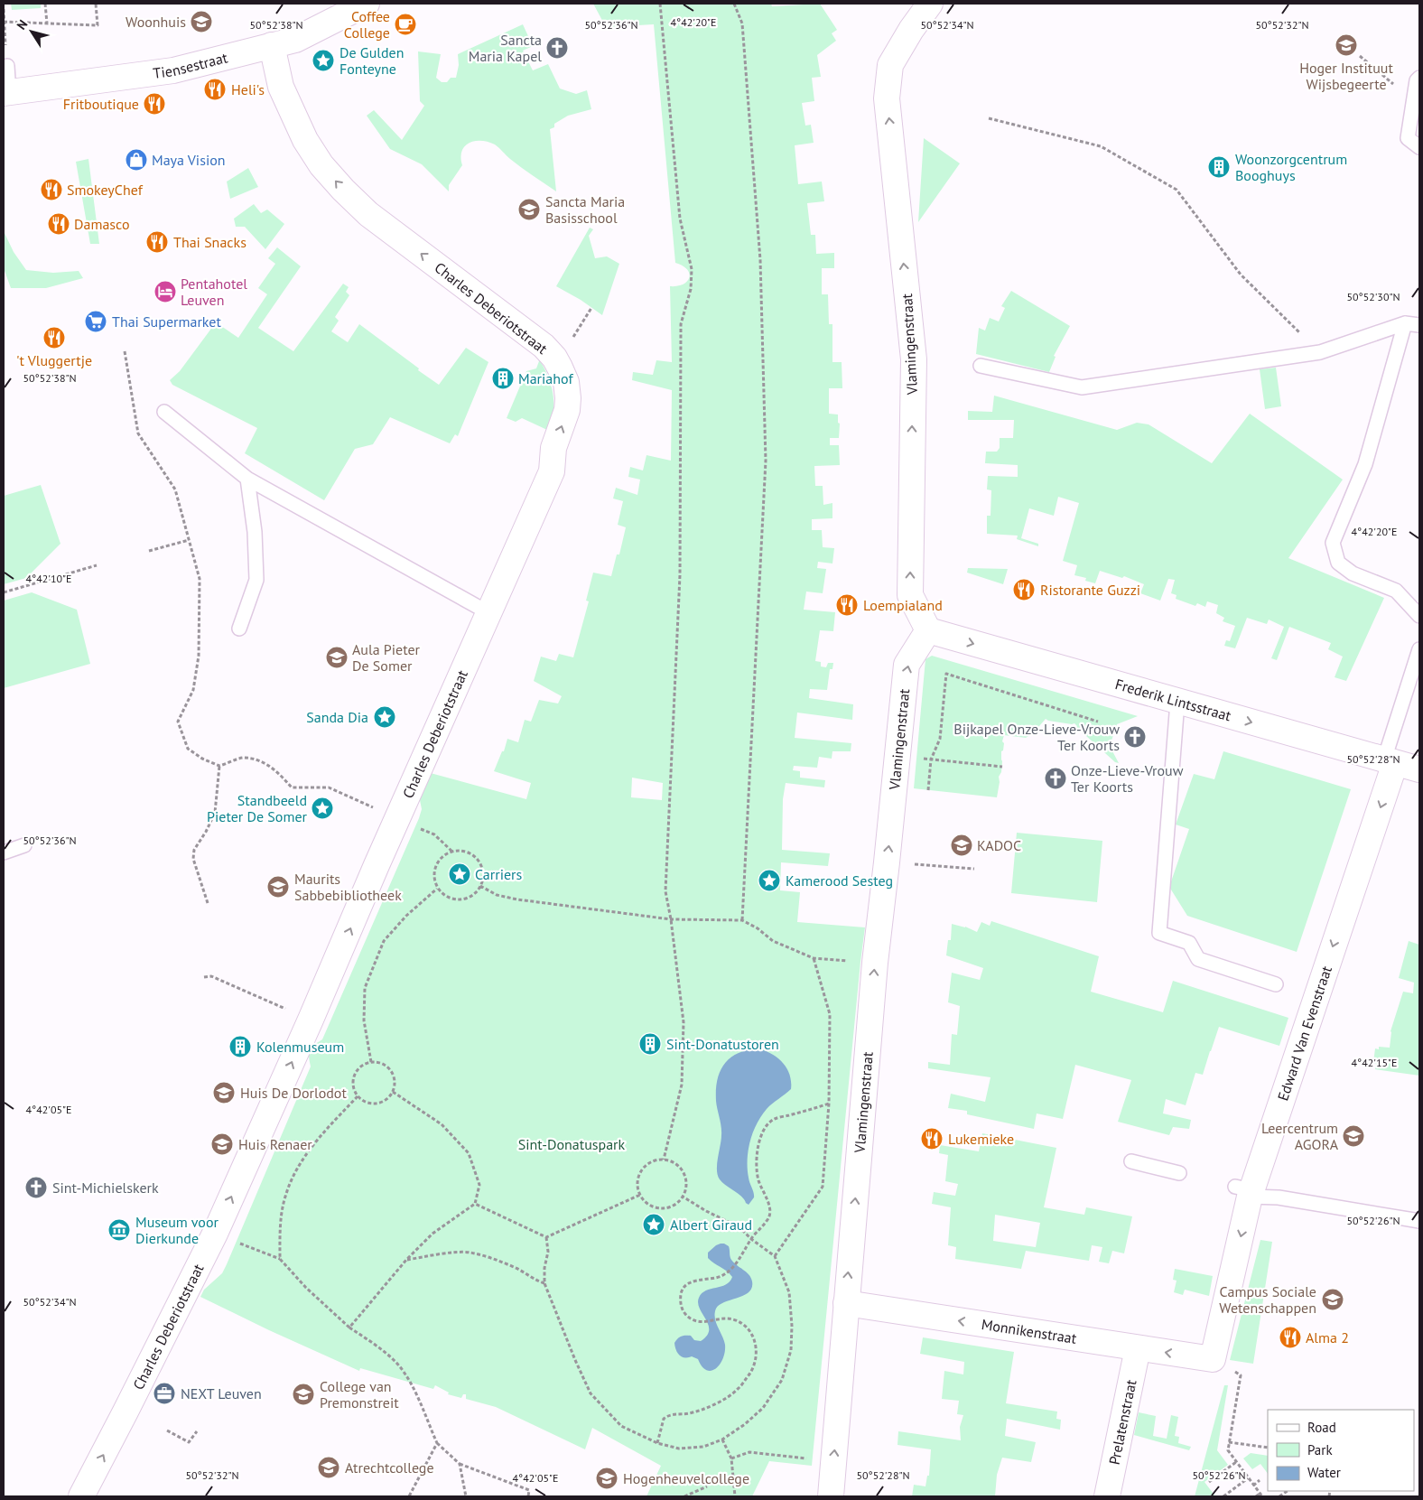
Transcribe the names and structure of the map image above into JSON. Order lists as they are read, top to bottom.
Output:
{
  "streets": {
    "street": [
      "Tiensestraat",
      "Charles Deberiotstraat",
      "Vlamingenstraat",
      "Frederik Lintsstraat",
      "Edward Van Evenstraat",
      "Monnikenstraat",
      "Prelatenstraat"
    ]
  },
  "crossings": [
    ["Tiensestraat", "Charles Deberiotstraat"],
    ["Vlamingenstraat", "Frederik Lintsstraat"],
    ["Vlamingenstraat", "Monnikenstraat"],
    ["Frederik Lintsstraat", "Edward Van Evenstraat"],
    ["Edward Van Evenstraat", "Monnikenstraat"],
    ["Monnikenstraat", "Prelatenstraat"]
  ],
  "one_way": [
    "Charles Deberiotstraat",
    "Vlamingenstraat",
    "Frederik Lintsstraat",
    "Edward Van Evenstraat",
    "Monnikenstraat"
  ],
  "parks": ["Sint-Donatuspark"],
  "places": {
    "school or university": [
      "Woonhuis",
      "Hoger Instituut Wijsbegeerte",
      "Sancta Maria Basisschool",
      "Aula Pieter De Somer",
      "KADOC",
      "Maurits Sabbebibliotheek",
      "Huis De Dorlodot",
      "Leercentrum AGORA",
      "Huis Renaer",
      "Campus Sociale Wetenschappen",
      "College van Premonstreit",
      "Atrechtcollege",
      "Hogenheuvelcollege"
    ],
    "cafe": ["Coffee College"],
    "church": [
      "Sancta Maria Kapel",
      "Bijkapel Onze-Lieve-Vrouw Ter Koorts",
      "Onze-Lieve-Vrouw Ter Koorts",
      "Sint-Michielskerk"
    ],
    "place": [
      "De Gulden Fonteyne",
      "Sanda Dia",
      "Standbeeld Pieter De Somer",
      "Carriers",
      "Kamerood Sesteg",
      "Albert Giraud"
    ],
    "restaurant": [
      "Heli's",
      "Fritboutique",
      "SmokeyChef",
      "Damasco",
      "Thai Snacks",
      "'t Vluggertje",
      "Ristorante Guzzi",
      "Loempialand",
      "Lukemieke",
      "Alma 2"
    ],
    "shop": ["Maya Vision"],
    "building": [
      "Woonzorgcentrum Booghuys",
      "Mariahof",
      "Sint-Donatustoren",
      "Kolenmuseum"
    ],
    "hotel": ["Pentahotel Leuven"],
    "supermarket": ["Thai Supermarket"],
    "museum": ["Museum voor Dierkunde"],
    "office": ["NEXT Leuven"]
  },
  "legend": ["Road", "Park", "Water"],
  "north": "top left",
  "coordinates": [
    "4°42'20\"E",
    "50°52'34\"N",
    "50°52'38\"N",
    "50°52'36\"N",
    "50°52'32\"N",
    "50°52'30\"N",
    "4°42'10\"E",
    "50°52'28\"N",
    "4°42'15\"E",
    "4°42'05\"E",
    "50°52'26\"N"
  ]
}
